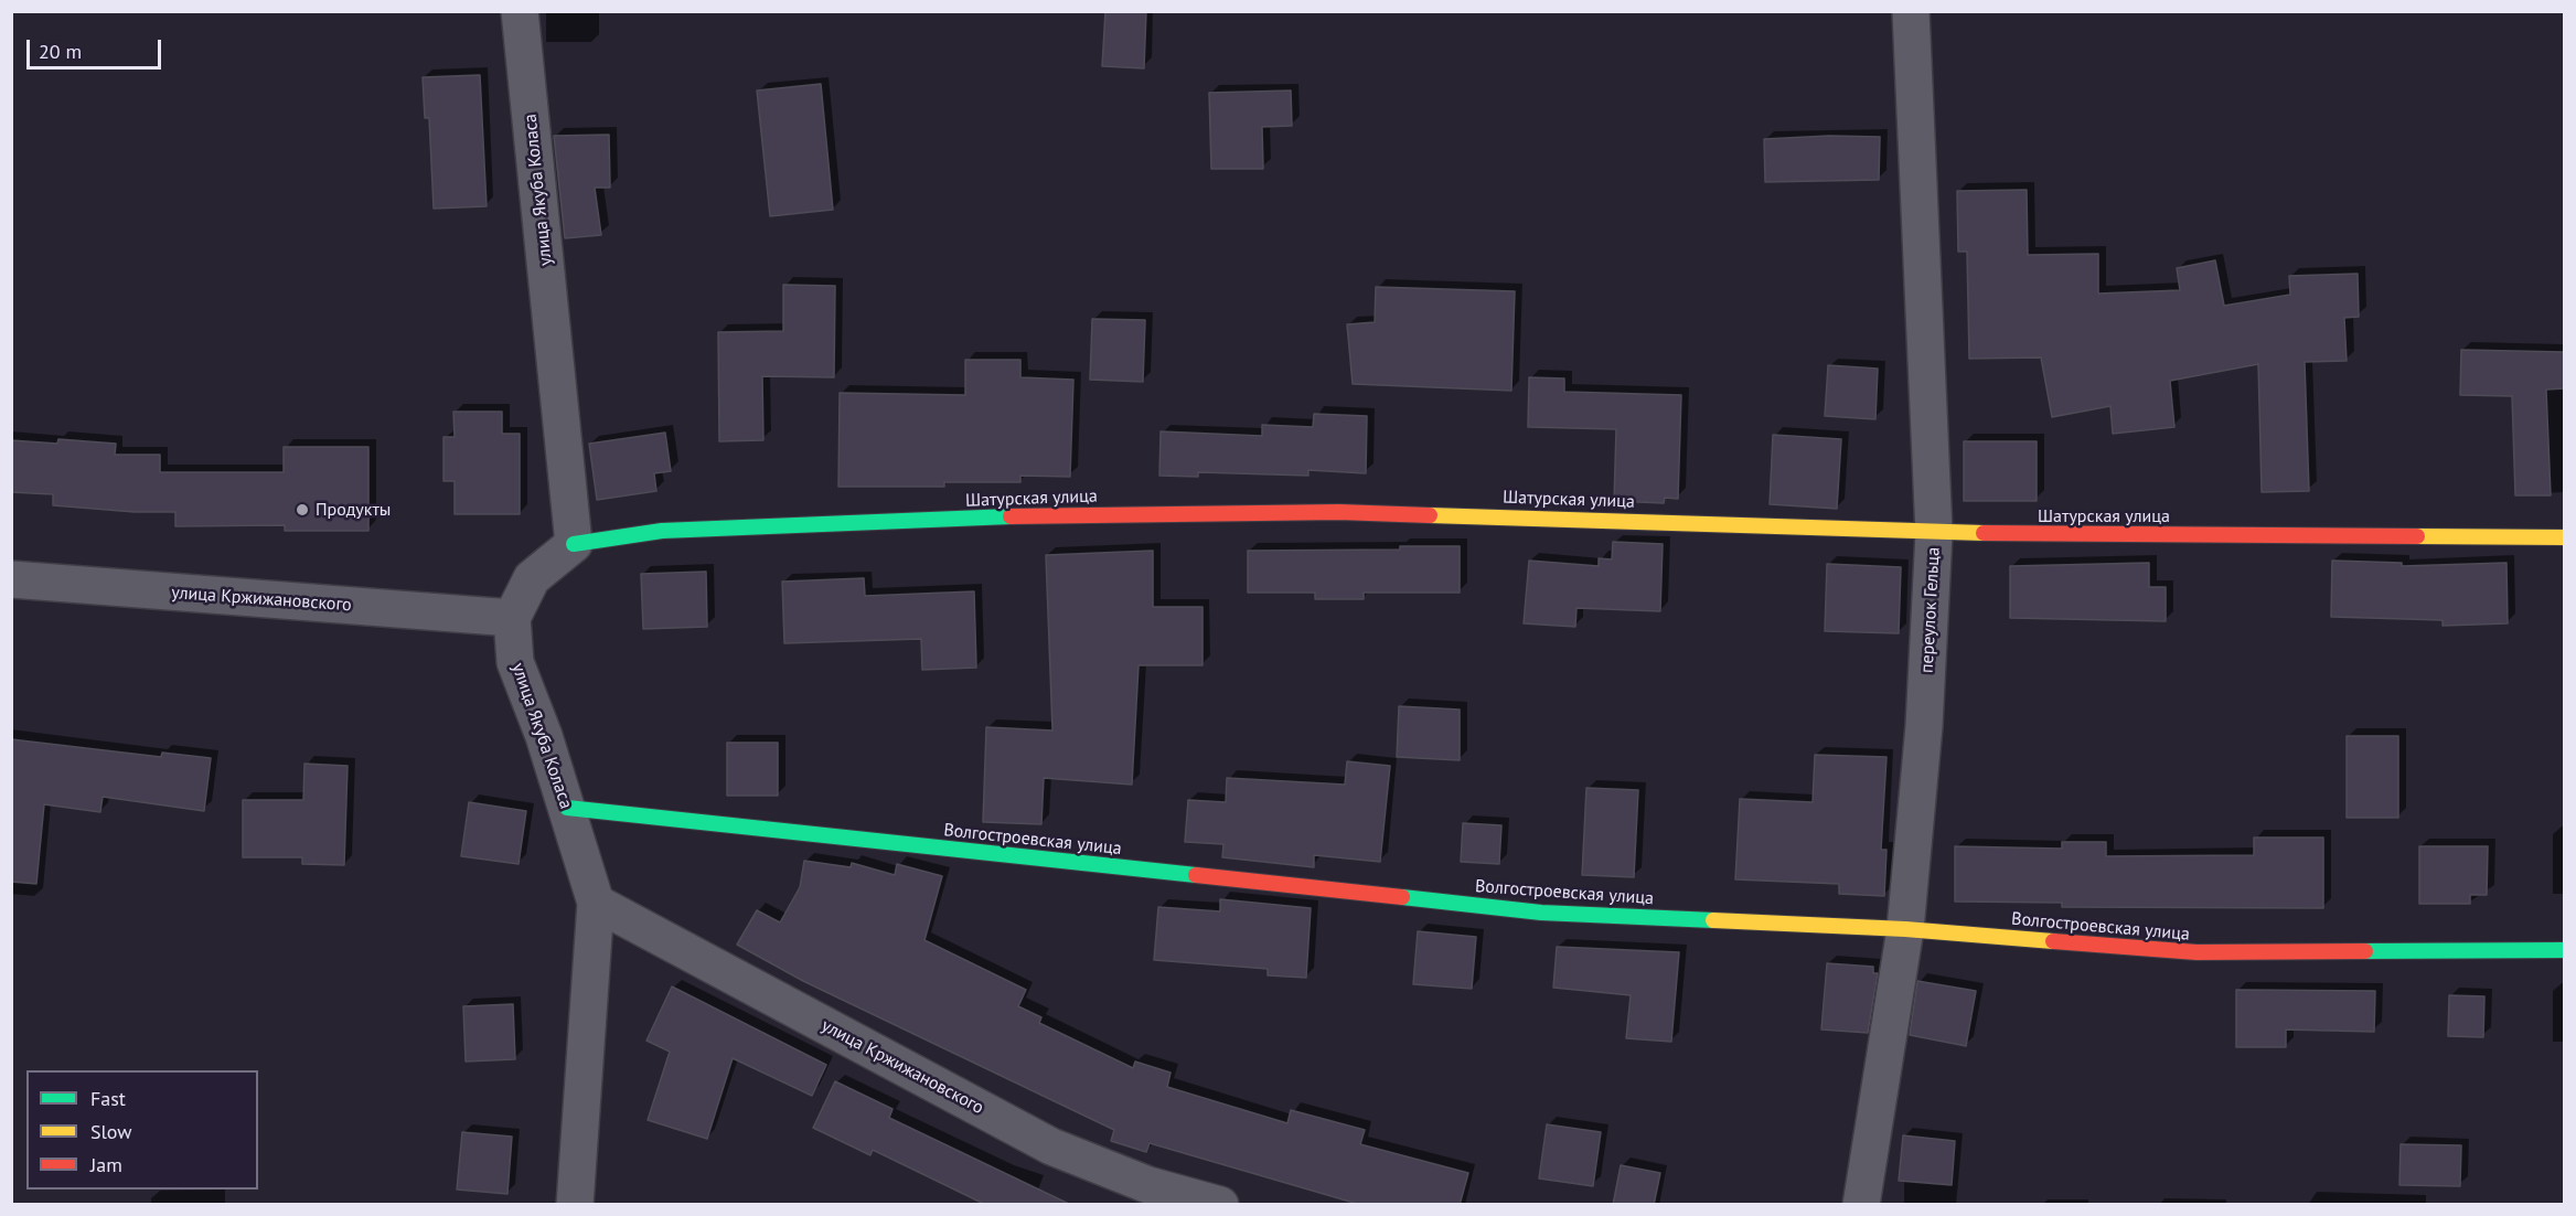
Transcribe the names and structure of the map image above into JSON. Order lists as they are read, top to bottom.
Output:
{
  "streets": {
    "street": [
      "улица Якуба Коласа",
      "Шатурская улица",
      "улица Кржижановского",
      "переулок Гельца",
      "Волгостроевская улица"
    ]
  },
  "crossings": [
    ["улица Якуба Коласа", "Шатурская улица"],
    ["улица Якуба Коласа", "улица Кржижановского"],
    ["улица Якуба Коласа", "Волгостроевская улица"],
    ["Шатурская улица", "переулок Гельца"],
    ["переулок Гельца", "Волгостроевская улица"]
  ],
  "places": ["Продукты"],
  "legend": ["Fast", "Slow", "Jam"],
  "scale_bar": "20 m"
}
